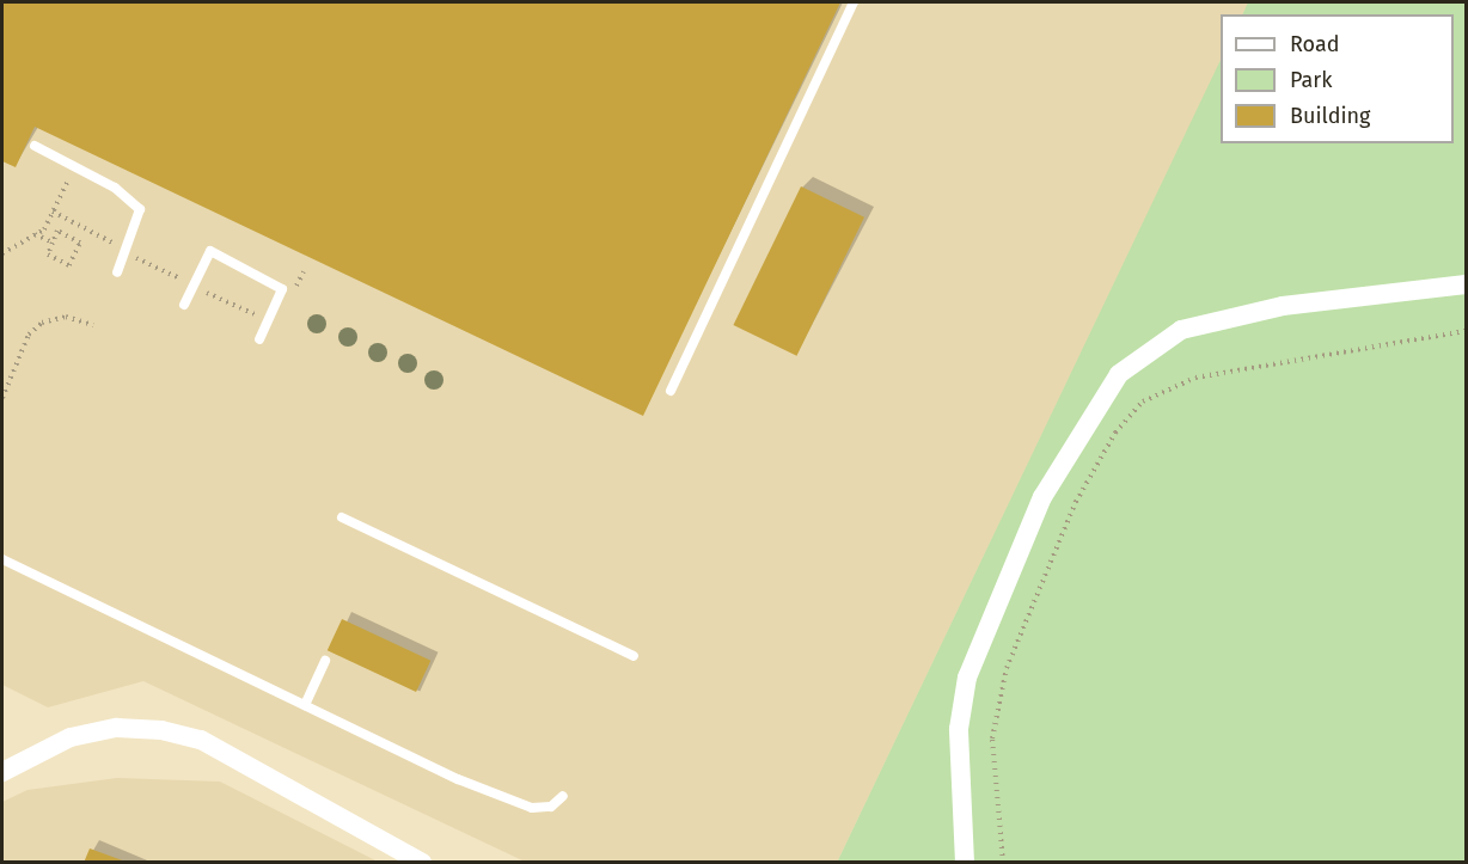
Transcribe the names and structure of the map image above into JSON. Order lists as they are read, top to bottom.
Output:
{
  "legend": ["Road", "Park", "Building"]
}
